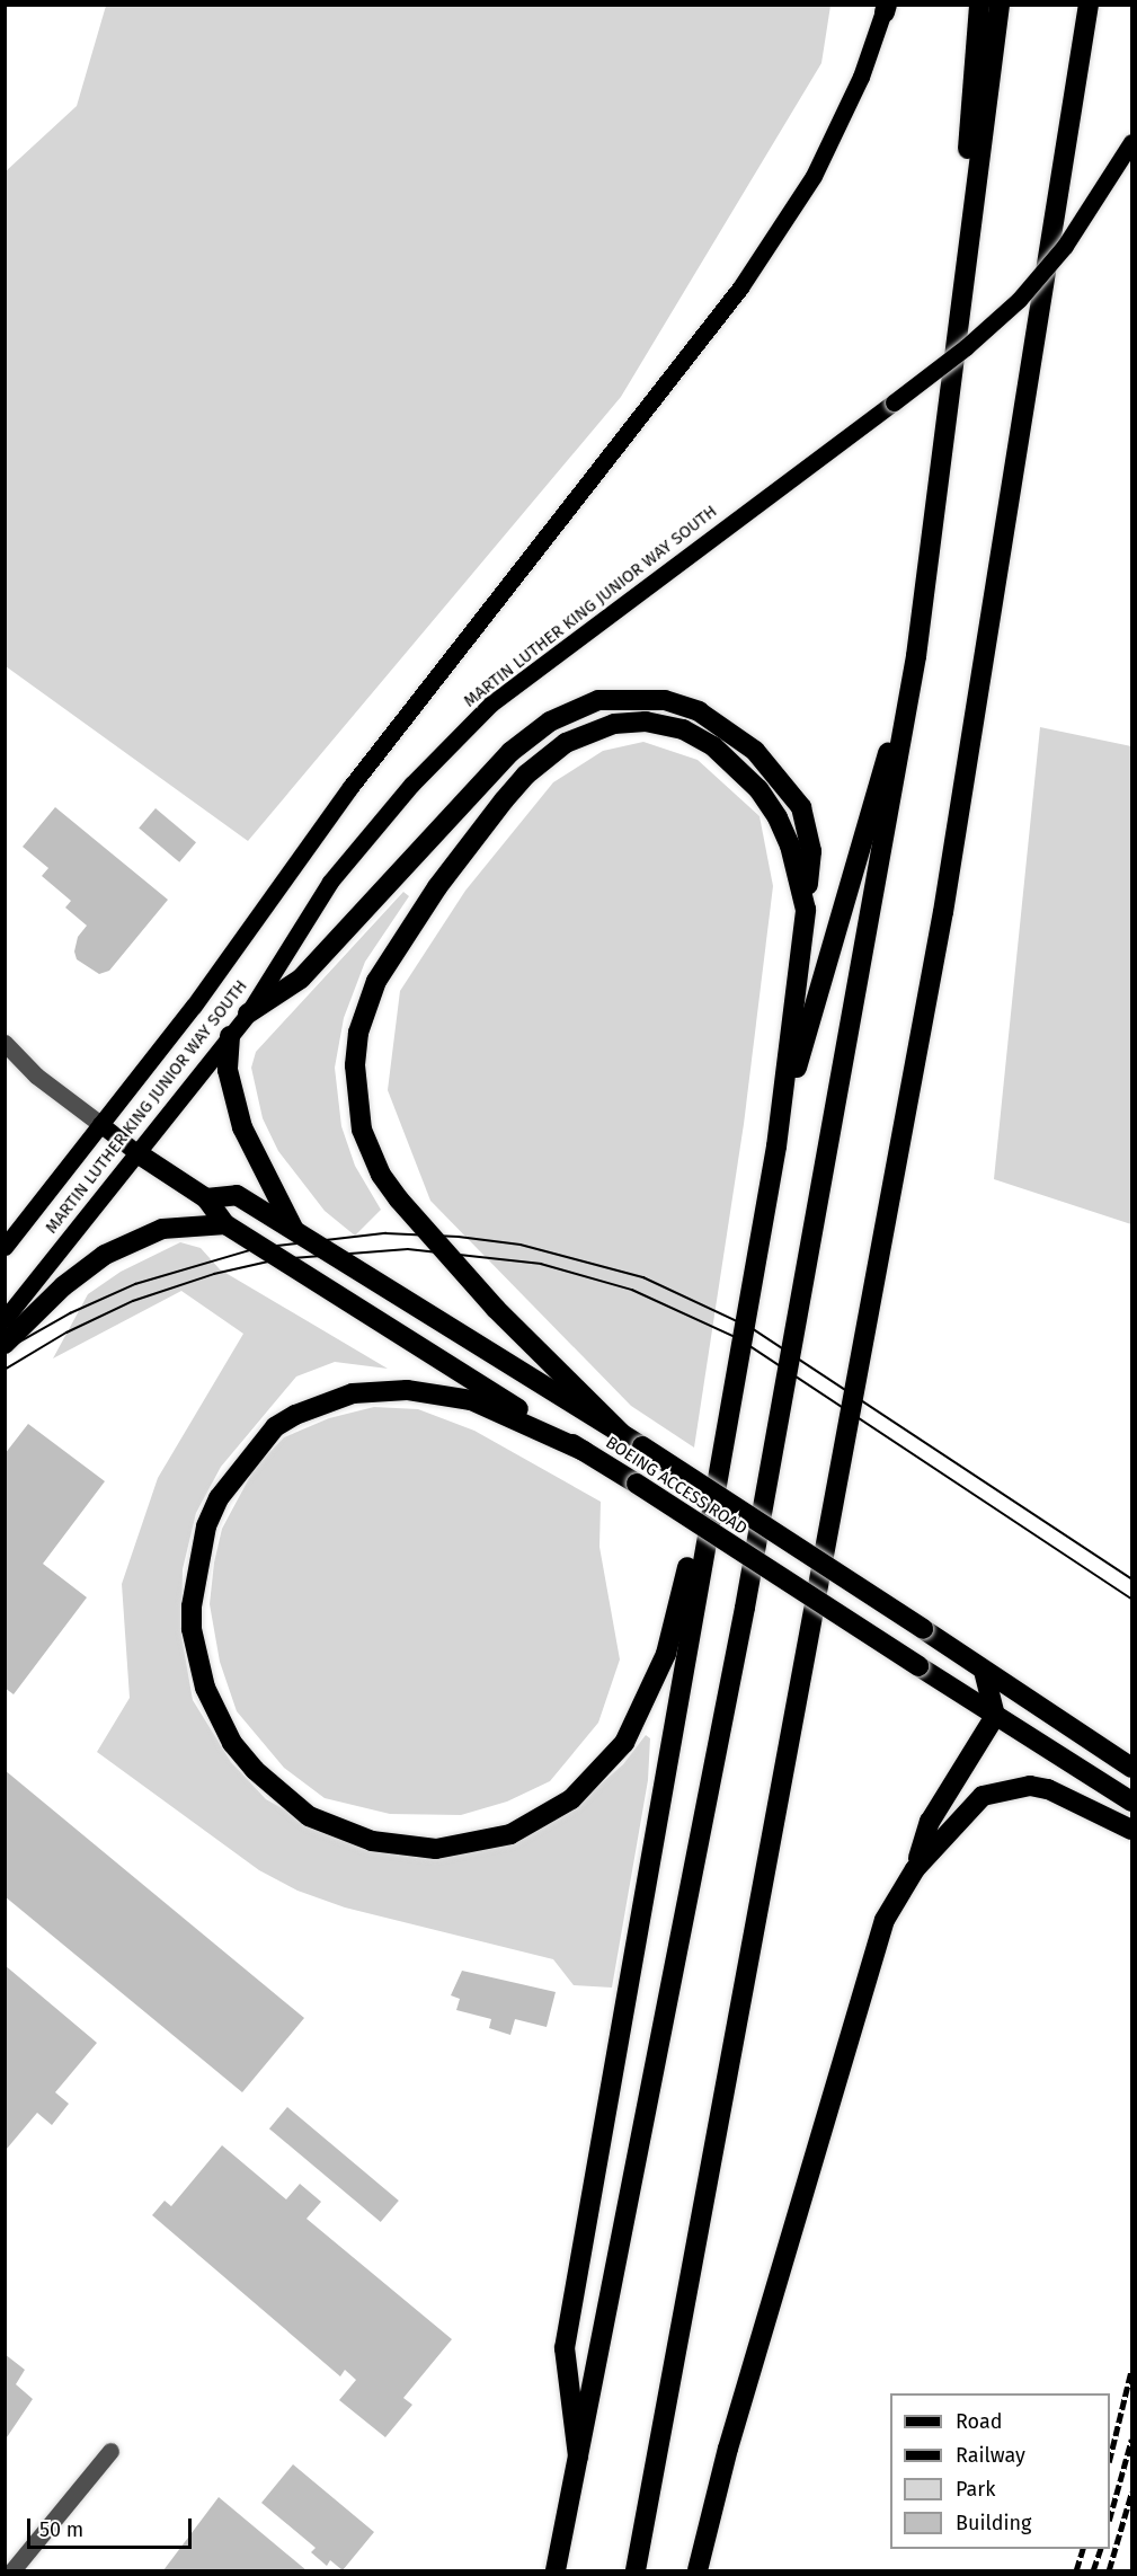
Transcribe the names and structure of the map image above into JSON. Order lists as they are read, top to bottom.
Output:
{
  "streets": {
    "highway": ["BOEING ACCESS ROAD"],
    "main road": ["MARTIN LUTHER KING JUNIOR WAY SOUTH"]
  },
  "crossings": [
    ["MARTIN LUTHER KING JUNIOR WAY SOUTH", "BOEING ACCESS ROAD"]
  ],
  "legend": [
    "Road",
    "Railway",
    "Park",
    "Building"
  ],
  "scale_bar": "50 m"
}
